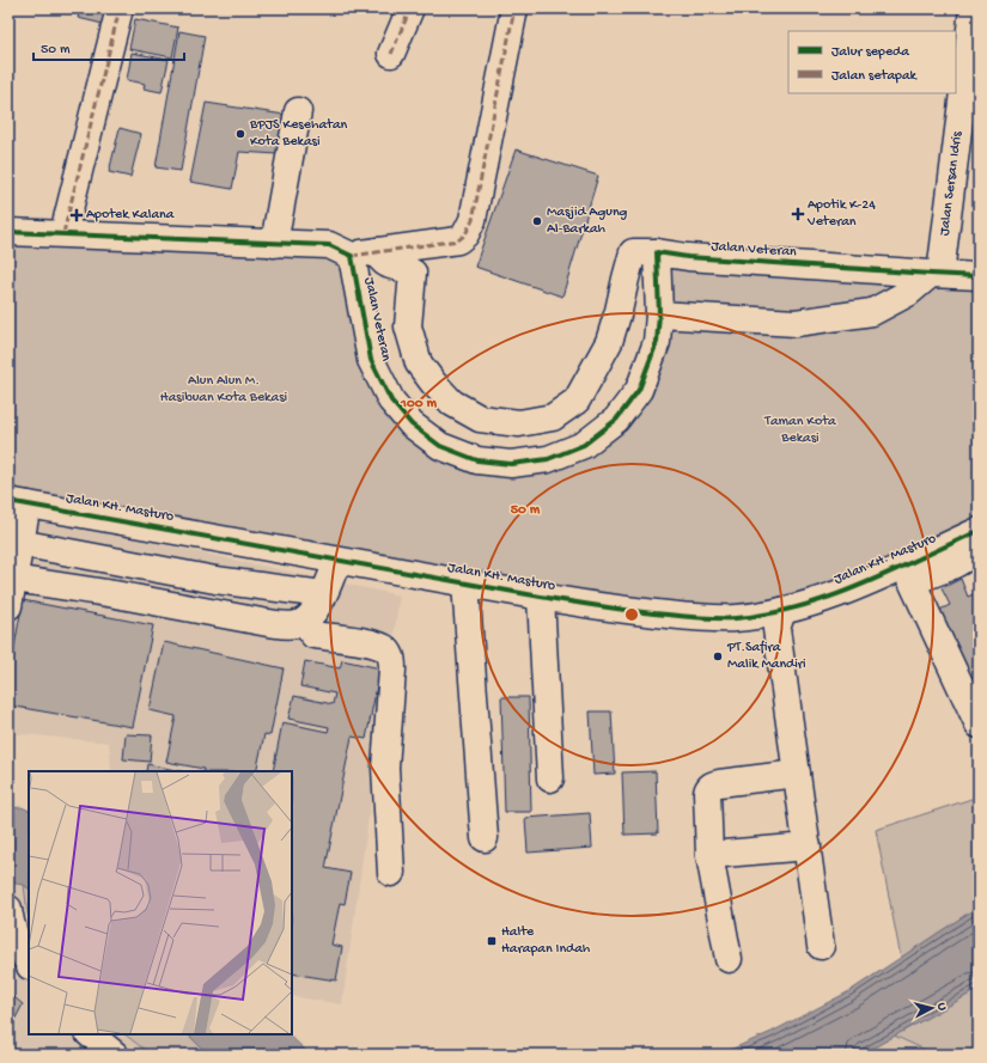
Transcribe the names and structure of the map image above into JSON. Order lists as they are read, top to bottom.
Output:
{
  "streets": {
    "street": ["Jalan Sersan Idris", "Jalan Veteran", "Jalan KH. Masturo"]
  },
  "crossings": [
    ["Jalan Sersan Idris", "Jalan Veteran"]
  ],
  "parks": ["Alun Alun M. Hasibuan Kota Bekasi", "Taman Kota Bekasi"],
  "places": {
    "other": ["BPJS Kesehatan Kota Bekasi", "Masjid Agung Al-Barkah", "PT.Safira Malik Mandiri"],
    "health": ["Apotik K-24 Veteran", "Apotek Kalana"],
    "transit": ["Halte Harapan Indah"]
  },
  "legend": ["Jalur sepeda", "Jalan setapak"],
  "scale_bar": "50 m",
  "north": "right",
  "rings": ["100 m", "50 m"]
}
